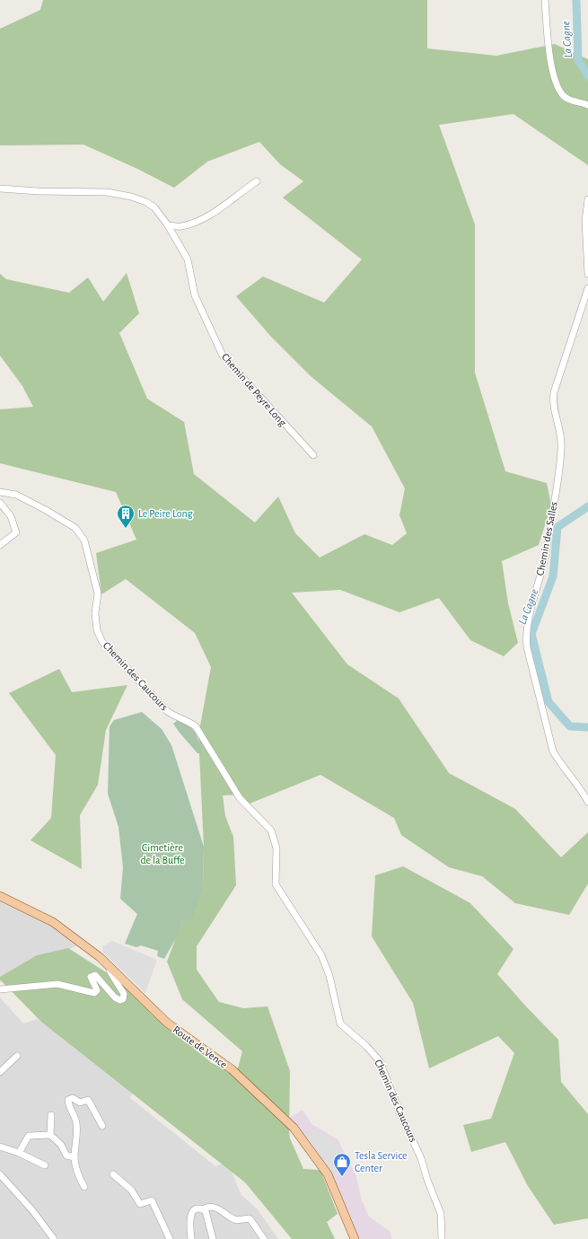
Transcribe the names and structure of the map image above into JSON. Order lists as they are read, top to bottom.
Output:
{
  "streets": {
    "main road": ["Route de Vence"],
    "street": ["Chemin de Peyre Long", "Chemin des Salles", "Chemin des Caucours"]
  },
  "water": ["La Cagne"],
  "parks": ["Cimetière de la Buffe"],
  "places": {
    "building": ["Le Peire Long"],
    "shop": ["Tesla Service Center"]
  }
}
